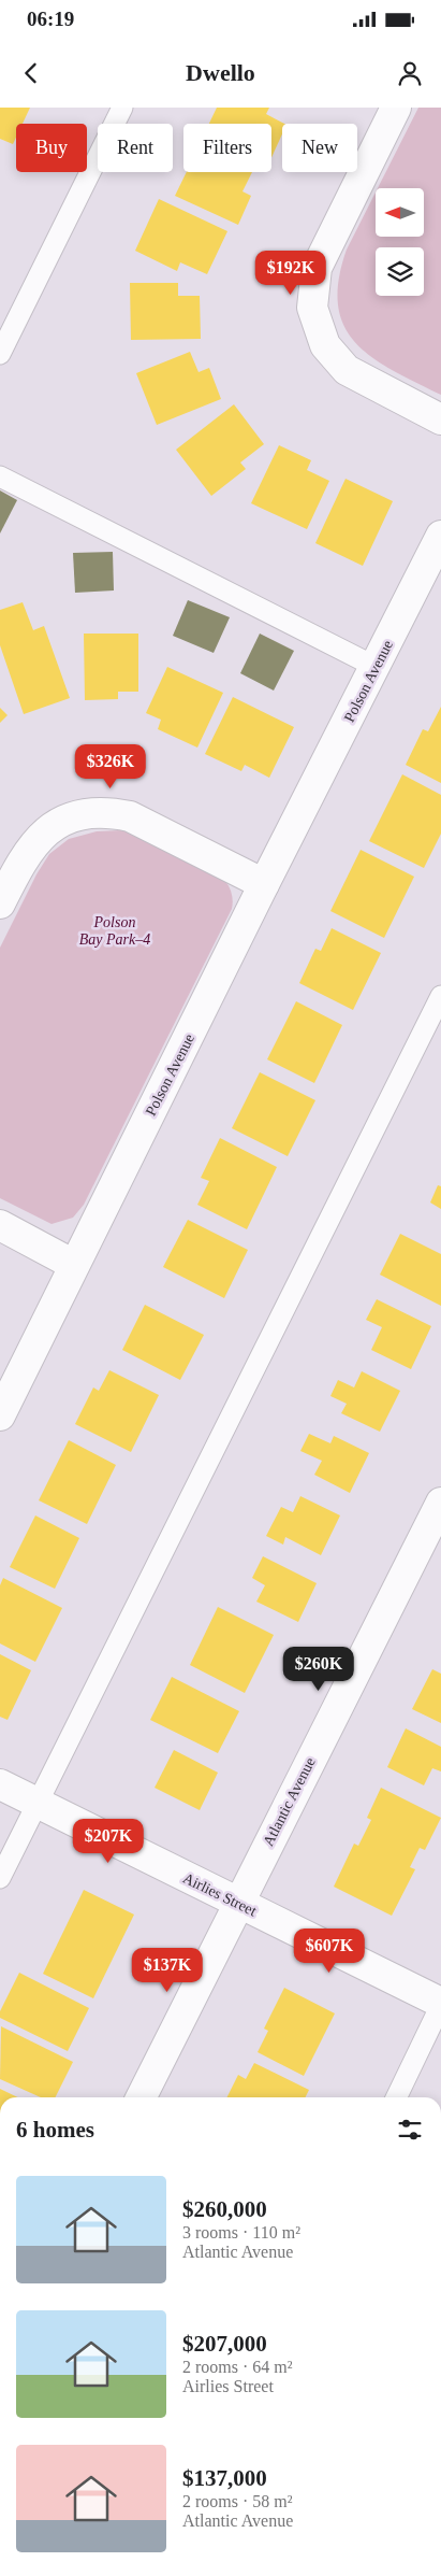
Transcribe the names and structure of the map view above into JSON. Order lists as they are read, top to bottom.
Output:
{
  "streets": {
    "street": ["Polson Avenue", "Atlantic Avenue", "Airlies Street"]
  },
  "crossings": [
    ["Atlantic Avenue", "Airlies Street"]
  ],
  "parks": ["Polson Bay Park–4"],
  "north": "left",
  "page": {
    "status": "06:19",
    "header": "Dwello",
    "chip": [
      "Buy",
      "Rent",
      "Filters",
      "New"
    ],
    "price": [
      "$192K",
      "$326K",
      "$260K",
      "$207K",
      "$607K",
      "$137K"
    ],
    "heading": "6 homes",
    "list": [
      {
        "name": "$260,000",
        "note": "3 rooms · 110 m² · Atlantic Avenue"
      },
      {
        "name": "$207,000",
        "note": "2 rooms · 64 m² · Airlies Street"
      },
      {
        "name": "$137,000",
        "note": "2 rooms · 58 m² · Atlantic Avenue"
      }
    ]
  }
}
